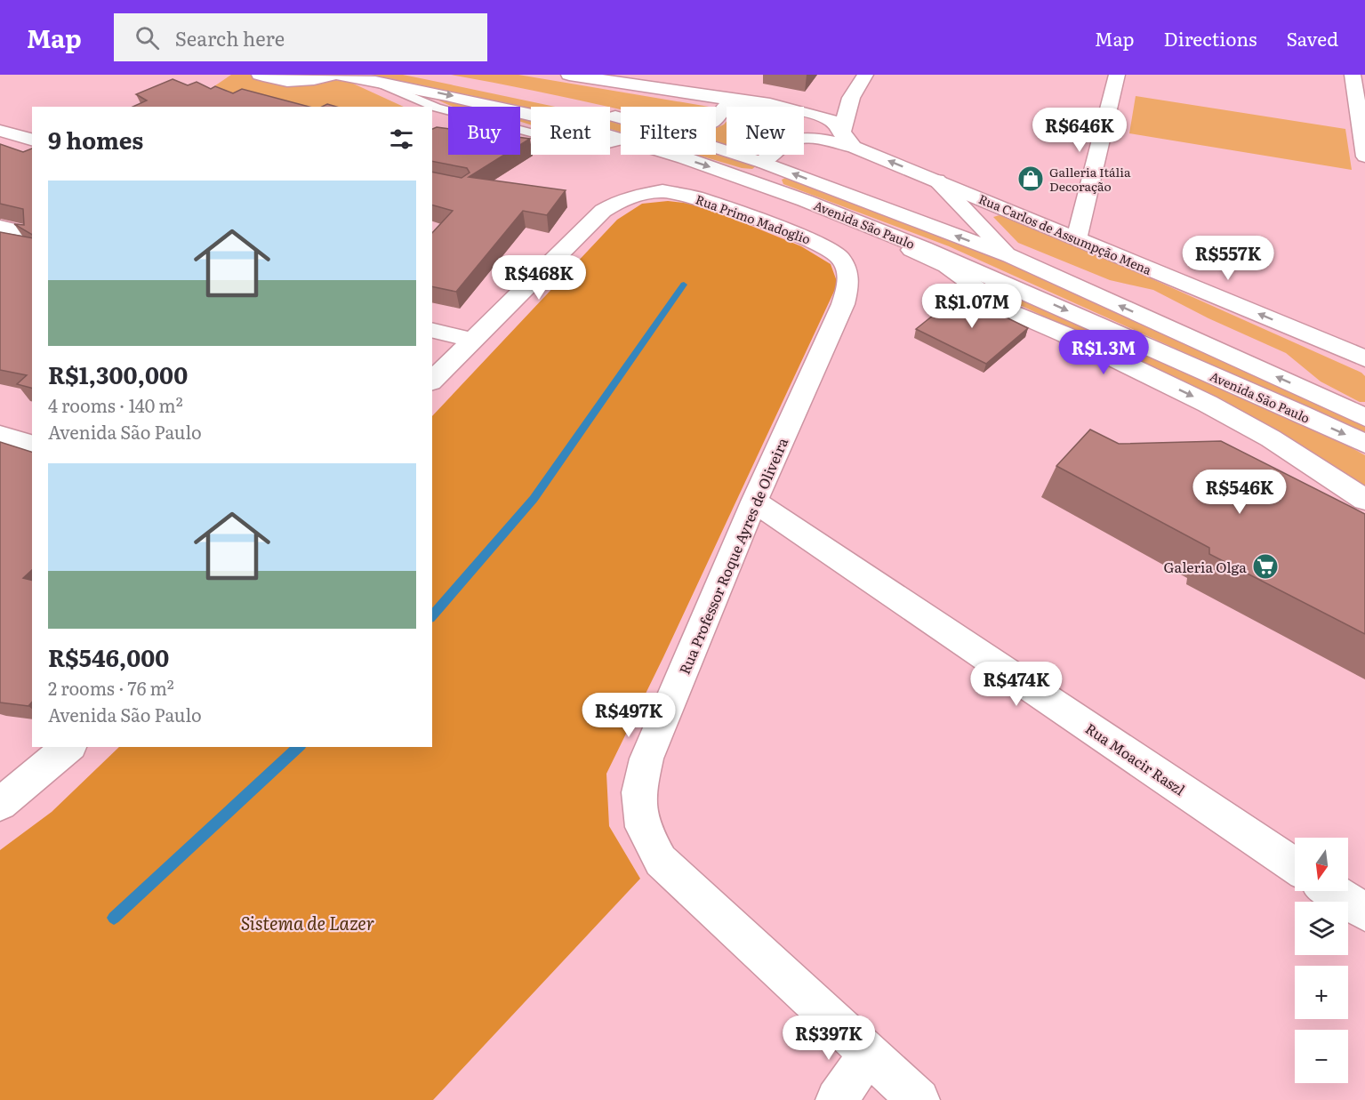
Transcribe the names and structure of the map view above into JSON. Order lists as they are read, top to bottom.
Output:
{
  "streets": {
    "street": [
      "Rua Primo Madoglio",
      "Avenida São Paulo",
      "Rua Carlos de Assumpção Mena",
      "Rua Professor Roque Ayres de Oliveira",
      "Rua Moacir Raszl"
    ]
  },
  "crossings": [
    ["Rua Primo Madoglio", "Rua Professor Roque Ayres de Oliveira"],
    ["Rua Professor Roque Ayres de Oliveira", "Rua Moacir Raszl"]
  ],
  "parks": ["Sistema de Lazer"],
  "places": {
    "shop": ["Galleria Itália Decoração"],
    "supermarket": ["Galeria Olga"]
  },
  "north": "bottom",
  "page": {
    "header": "Map",
    "search": "Search here",
    "nav": ["Map", "Directions", "Saved"],
    "chip": [
      "Buy",
      "Rent",
      "Filters",
      "New"
    ],
    "heading": "9 homes",
    "price": [
      "R$646K",
      "R$557K",
      "R$468K",
      "R$1.07M",
      "R$1.3M",
      "R$546K",
      "R$474K",
      "R$497K",
      "R$397K"
    ],
    "list": [
      {
        "name": "R$1,300,000",
        "note": "4 rooms · 140 m² · Avenida São Paulo"
      },
      {
        "name": "R$546,000",
        "note": "2 rooms · 76 m² · Avenida São Paulo"
      }
    ],
    "map_buttons": ["+", "−"]
  }
}
